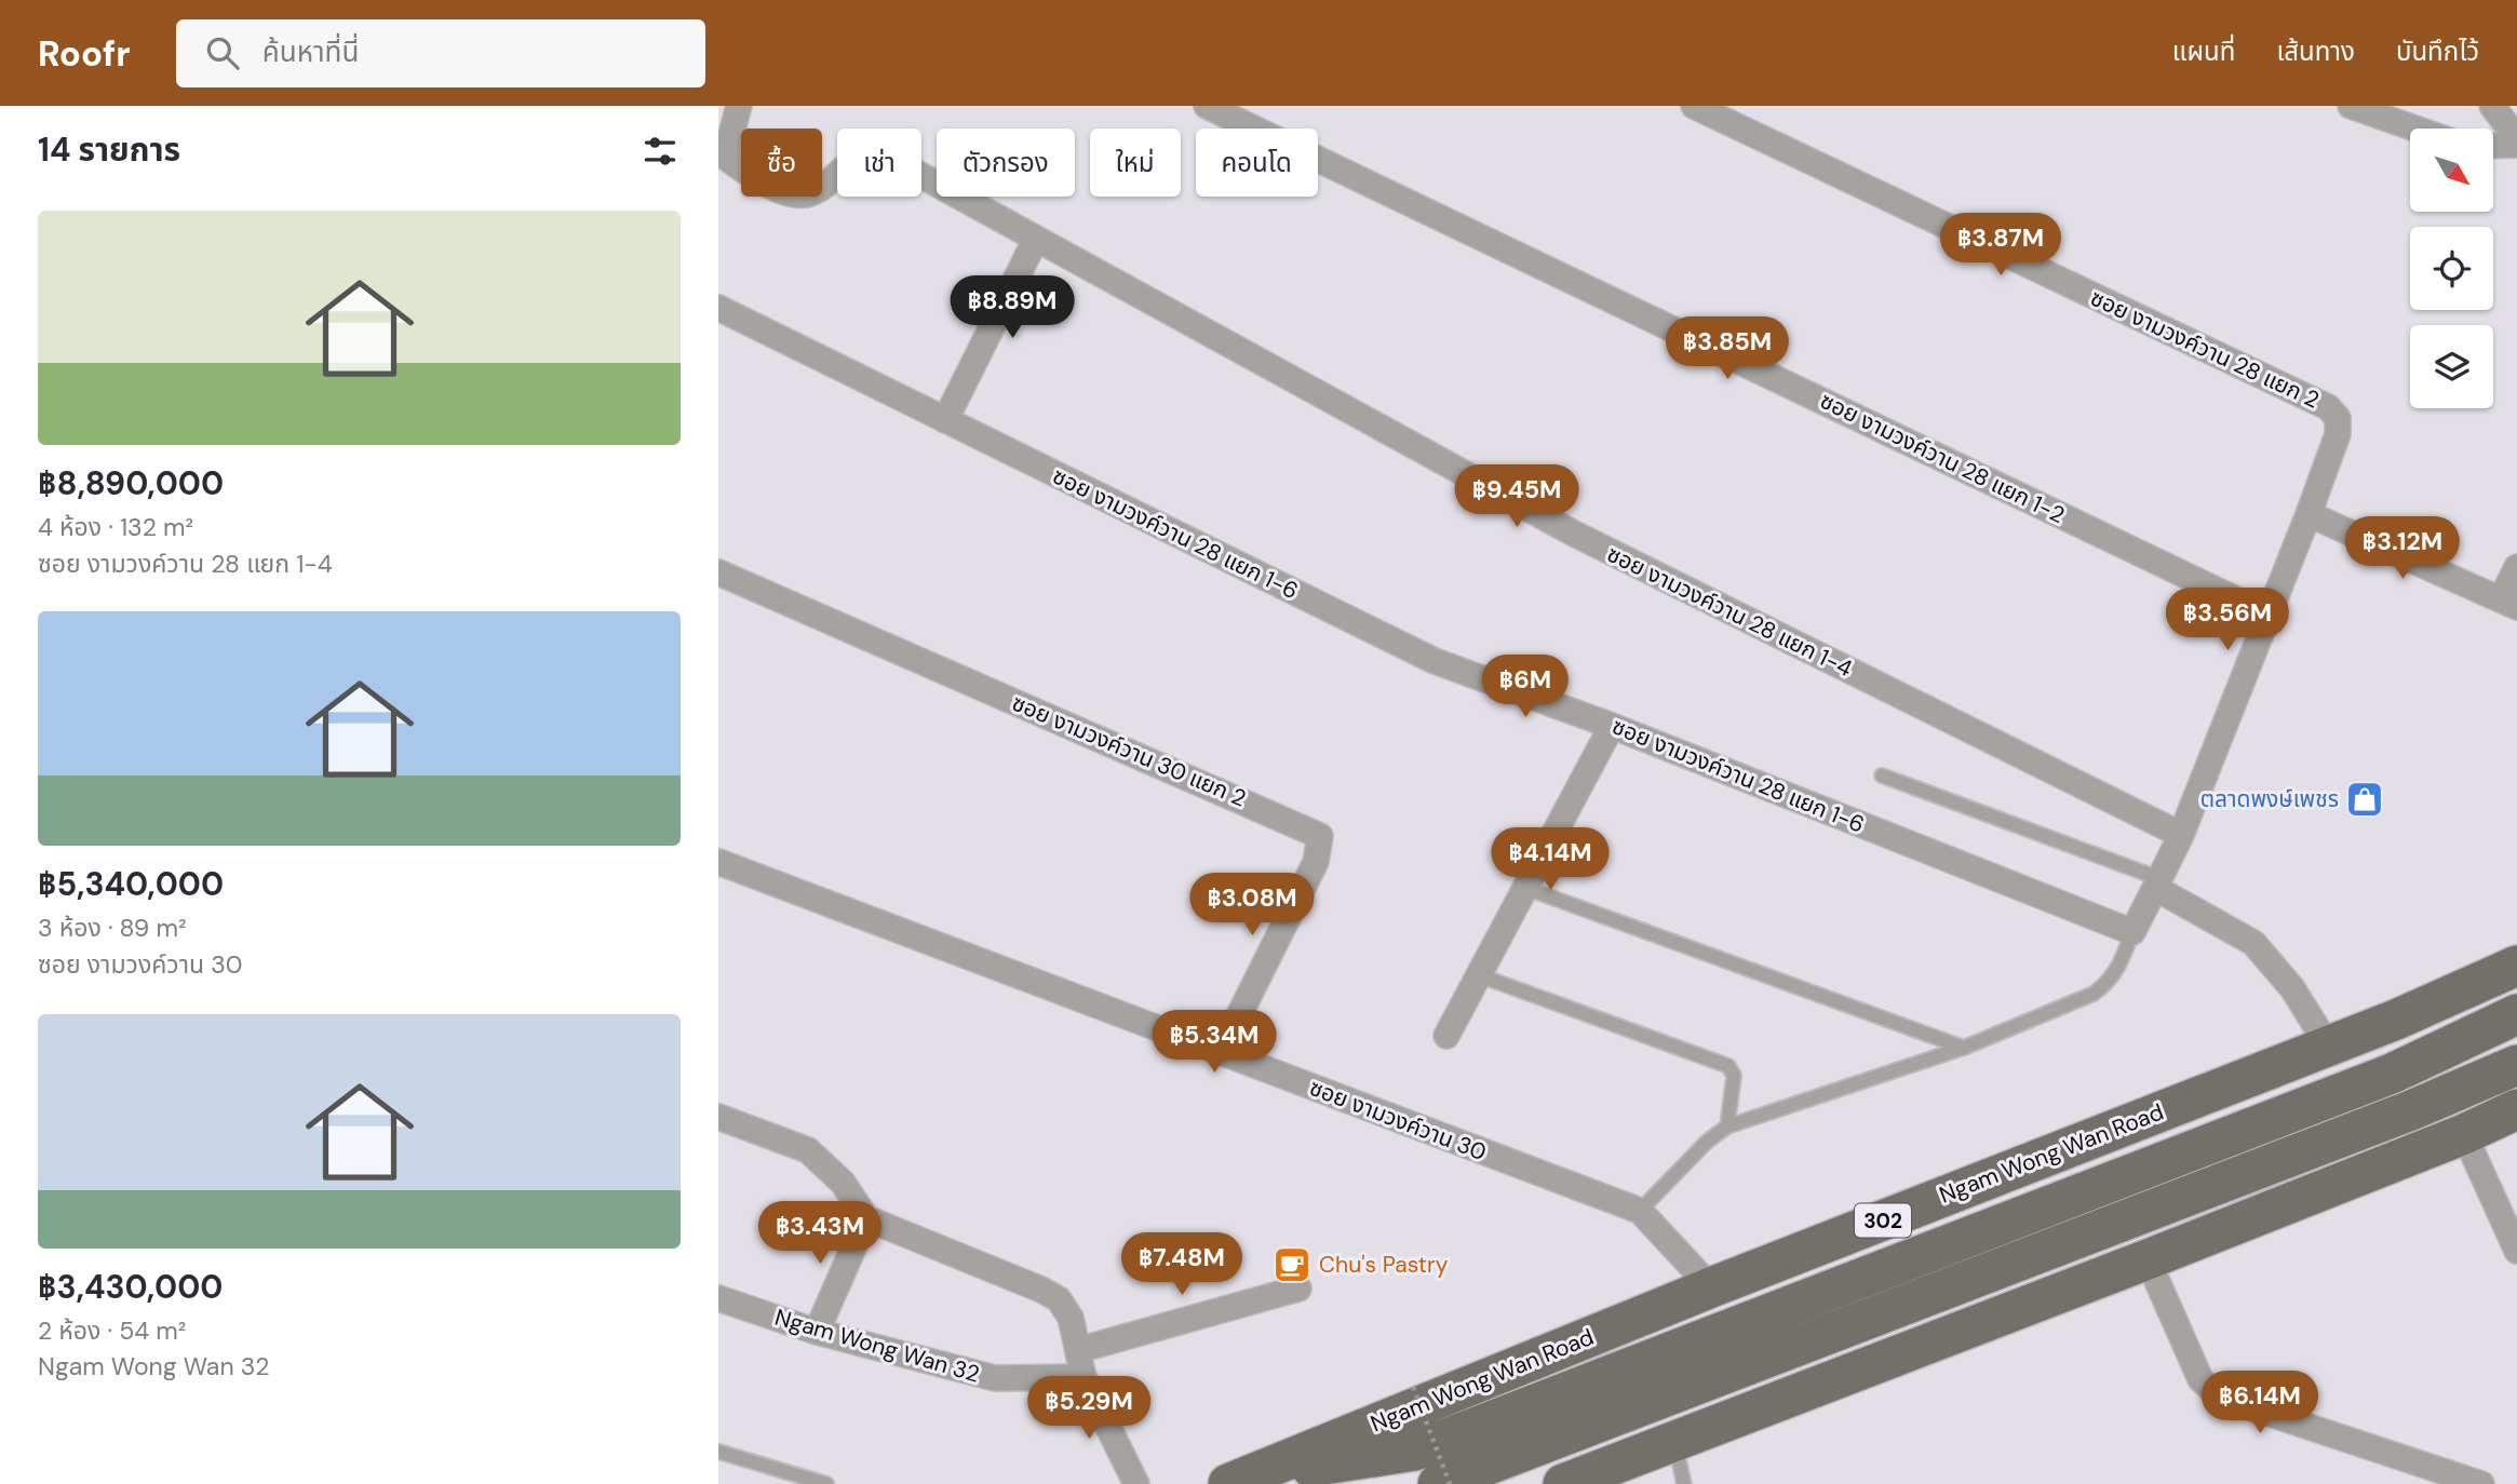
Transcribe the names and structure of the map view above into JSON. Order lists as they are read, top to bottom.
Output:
{
  "streets": {
    "main road": ["Ngam Wong Wan Road", "302"],
    "street": [
      "ซอย งามวงค์วาน 28 แยก 2",
      "ซอย งามวงค์วาน 28 แยก 1-2",
      "ซอย งามวงค์วาน 28 แยก 1-6",
      "ซอย งามวงค์วาน 28 แยก 1-4",
      "ซอย งามวงค์วาน 30 แยก 2",
      "ซอย งามวงค์วาน 30",
      "Ngam Wong Wan 32"
    ]
  },
  "crossings": [
    ["ซอย งามวงค์วาน 28 แยก 2", "ซอย งามวงค์วาน 28 แยก 1-2"],
    ["ซอย งามวงค์วาน 28 แยก 2", "ซอย งามวงค์วาน 28 แยก 1-4"],
    ["ซอย งามวงค์วาน 30 แยก 2", "ซอย งามวงค์วาน 30"],
    ["ซอย งามวงค์วาน 30", "Ngam Wong Wan Road"]
  ],
  "places": {
    "shop": ["ตลาดพงษ์เพชร"],
    "cafe": ["Chu's Pastry"]
  },
  "north": "bottom right",
  "page": {
    "header": "Roofr",
    "search": "ค้นหาที่นี่",
    "nav": ["แผนที่", "เส้นทาง", "บันทึกไว้"],
    "heading": "14 รายการ",
    "chip": [
      "ซื้อ",
      "เช่า",
      "ตัวกรอง",
      "ใหม่",
      "คอนโด"
    ],
    "list": [
      {
        "name": "฿8,890,000",
        "note": "4 ห้อง · 132 m² · ซอย งามวงค์วาน 28 แยก 1-4"
      },
      {
        "name": "฿5,340,000",
        "note": "3 ห้อง · 89 m² · ซอย งามวงค์วาน 30"
      },
      {
        "name": "฿3,430,000",
        "note": "2 ห้อง · 54 m² · Ngam Wong Wan 32"
      }
    ],
    "price": [
      "฿3.87M",
      "฿8.89M",
      "฿3.85M",
      "฿9.45M",
      "฿3.12M",
      "฿3.56M",
      "฿6M",
      "฿4.14M",
      "฿3.08M",
      "฿5.34M",
      "฿3.43M",
      "฿7.48M",
      "฿6.14M",
      "฿5.29M"
    ]
  }
}
